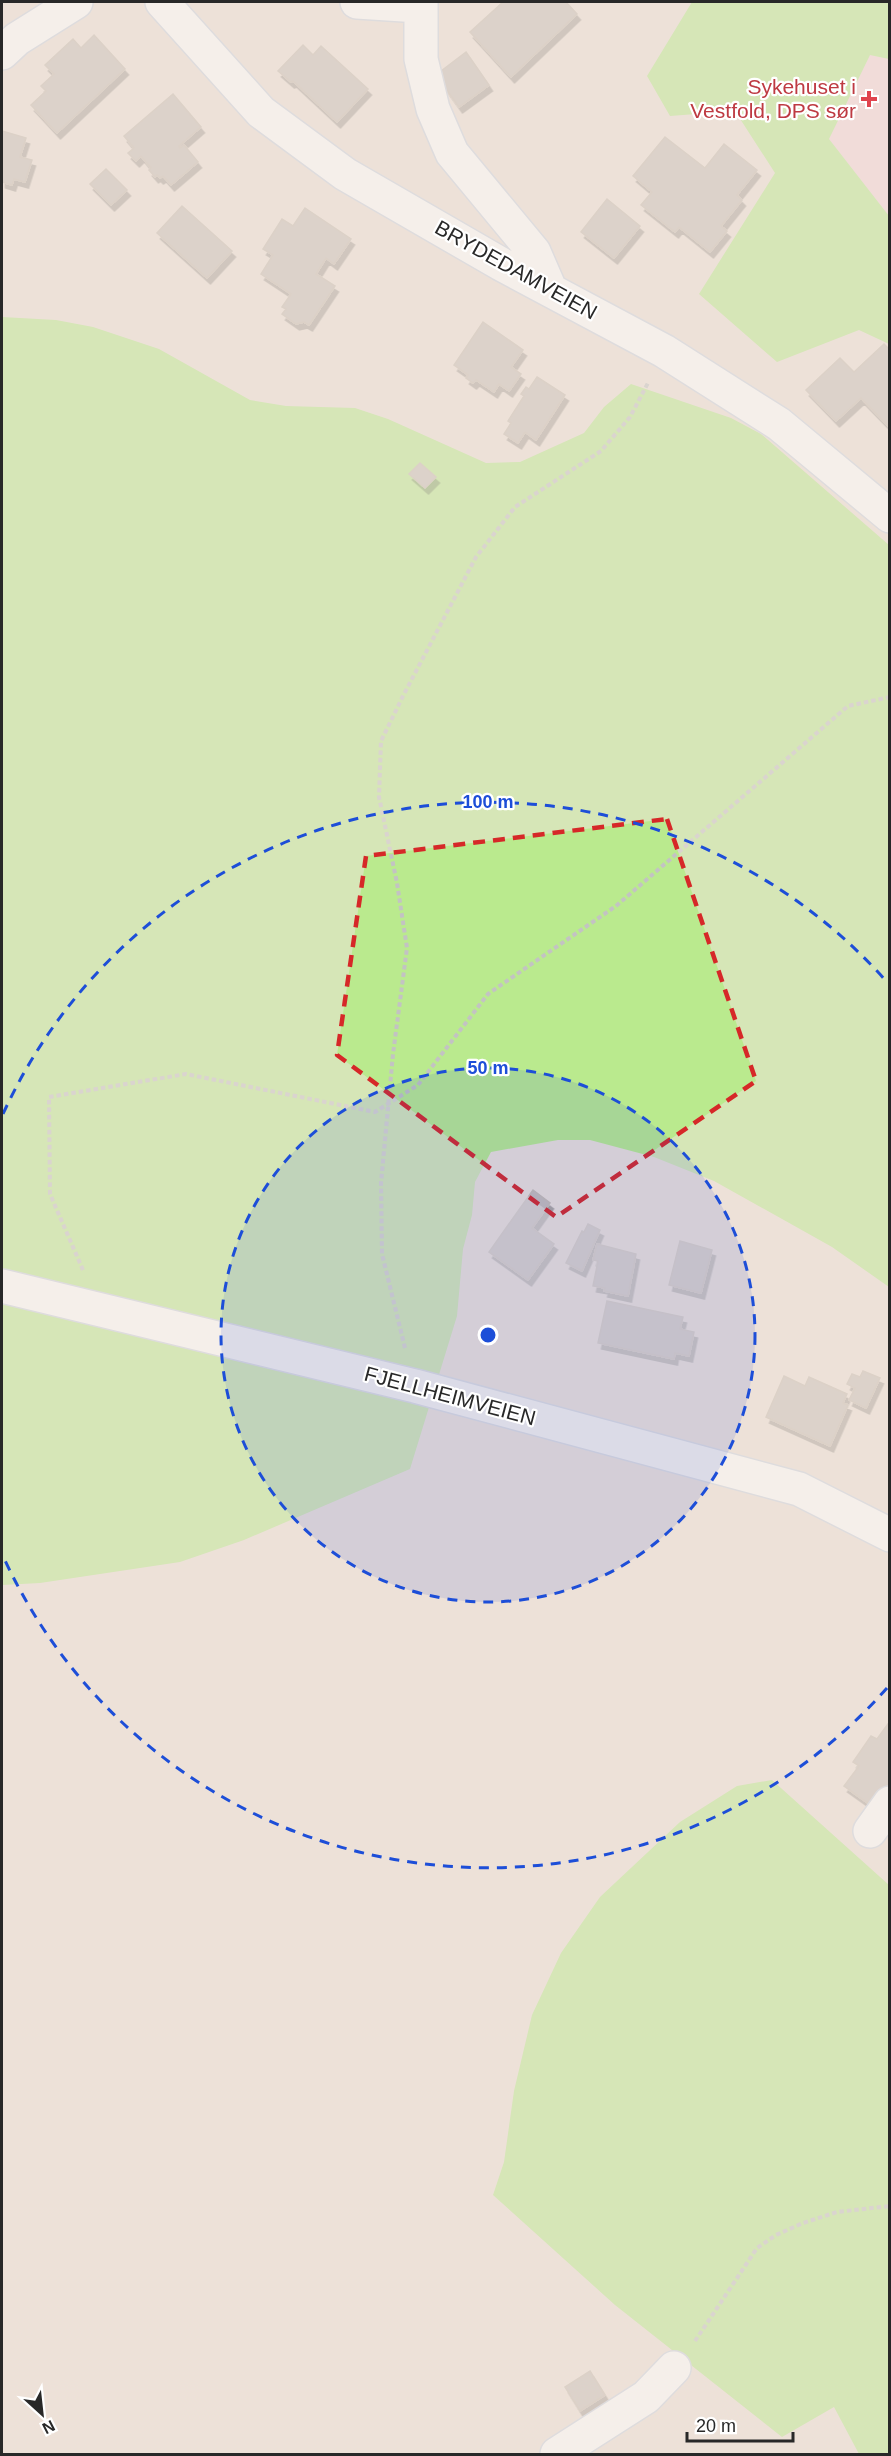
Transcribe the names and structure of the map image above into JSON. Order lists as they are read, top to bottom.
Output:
{
  "streets": {
    "street": ["BRYDEDAMVEIEN", "FJELLHEIMVEIEN"]
  },
  "places": {
    "health": ["Sykehuset i Vestfold, DPS sør"]
  },
  "scale_bar": "20 m",
  "north": "bottom right",
  "rings": ["100 m", "50 m"]
}
